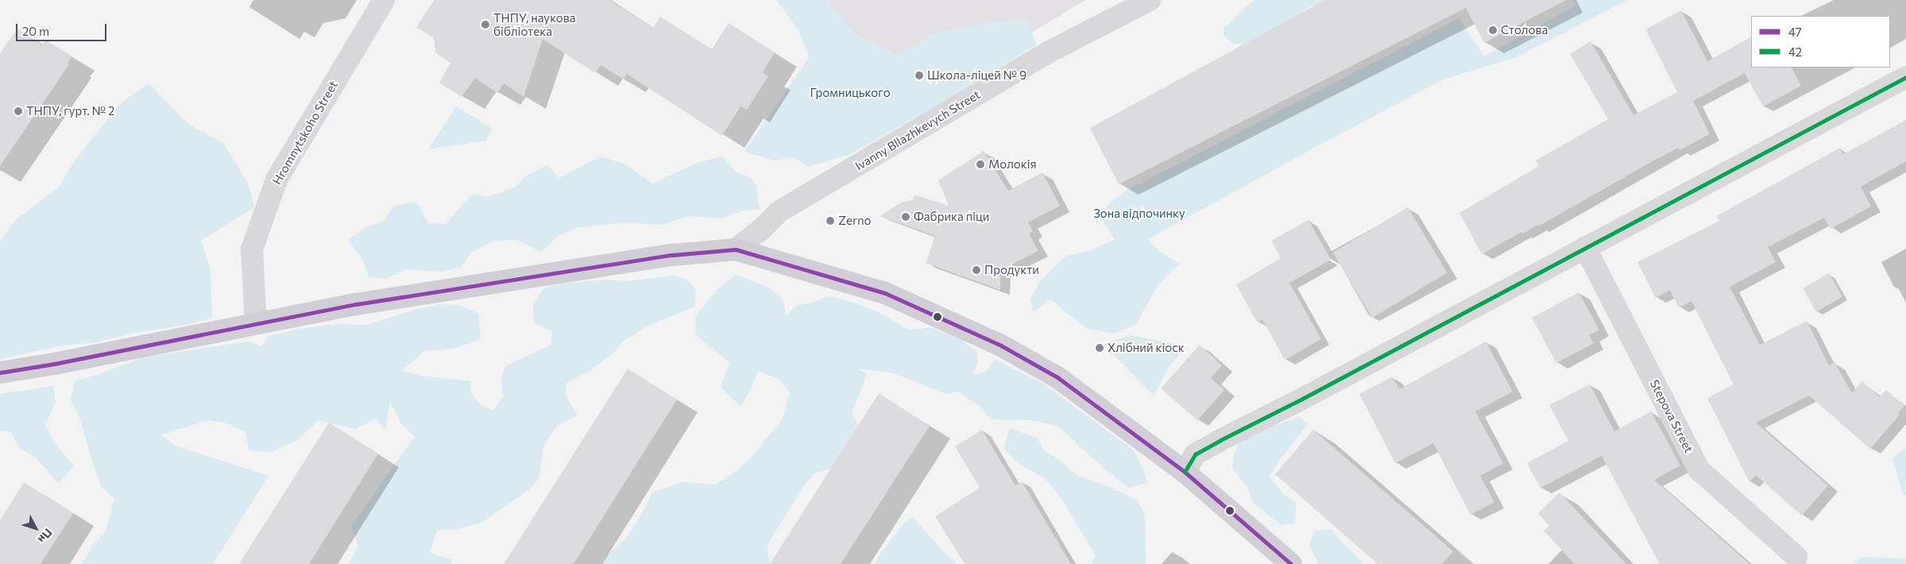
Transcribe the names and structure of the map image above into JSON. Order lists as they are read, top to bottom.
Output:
{
  "streets": {
    "street": ["Ivanny Bllazhkevych Street", "Hromnytskoho Street", "Stepova Street"]
  },
  "parks": ["Громницького", "Зона відпочинку"],
  "places": [
    "ТНПУ, наукова бібліотека",
    "Столова",
    "Школа-ліцей № 9",
    "ТНПУ, гурт. № 2",
    "Молокія",
    "Фабрика піци",
    "Zerno",
    "Продукти",
    "Хлібний кіоск"
  ],
  "lines": ["transit line 42", "transit line 47"],
  "legend": ["47", "42"],
  "scale_bar": "20 m",
  "north": "bottom right"
}
